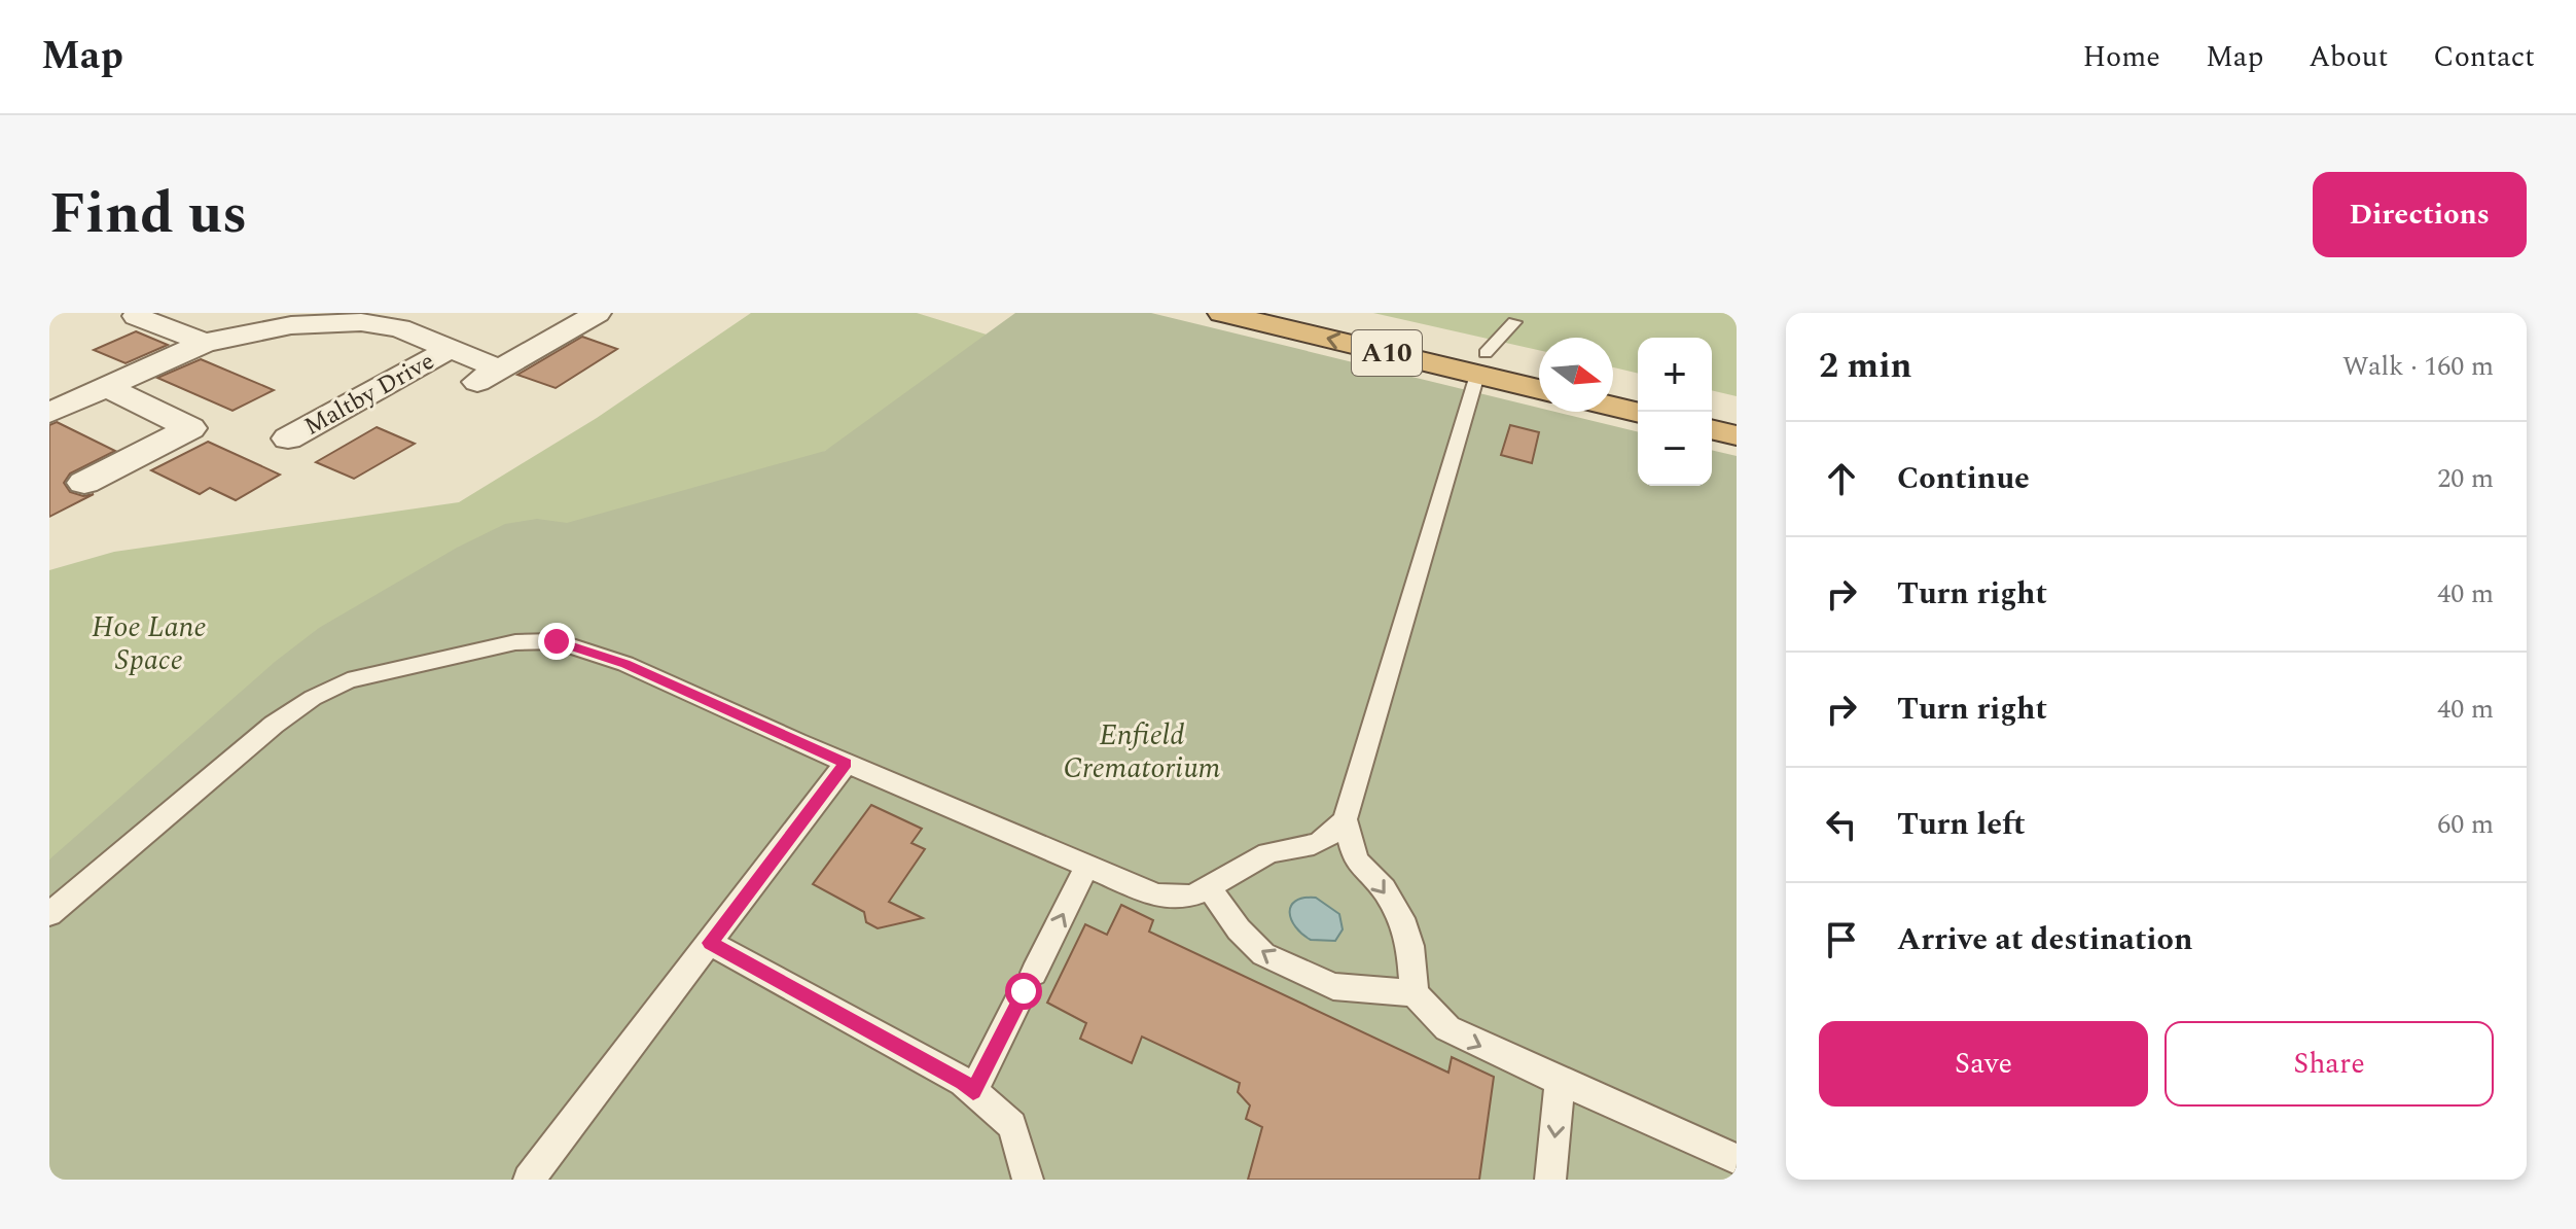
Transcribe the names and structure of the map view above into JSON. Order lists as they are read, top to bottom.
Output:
{
  "streets": {
    "highway": ["A10"],
    "street": ["Maltby Drive"]
  },
  "parks": ["Hoe Lane Space", "Enfield Crematorium"],
  "north": "right",
  "page": {
    "header": "Map",
    "nav": [
      "Home",
      "Map",
      "About",
      "Contact"
    ],
    "title": "Find us",
    "buttons": [
      "Directions",
      ["Save", "Share"]
    ],
    "heading": ["2 min", "Walk · 160 m"],
    "map_buttons": ["+", "−"],
    "list": [
      ["Continue", "20 m"],
      ["Turn right", "40 m"],
      ["Turn right", "40 m"],
      ["Turn left", "60 m"],
      "Arrive at destination"
    ]
  }
}
